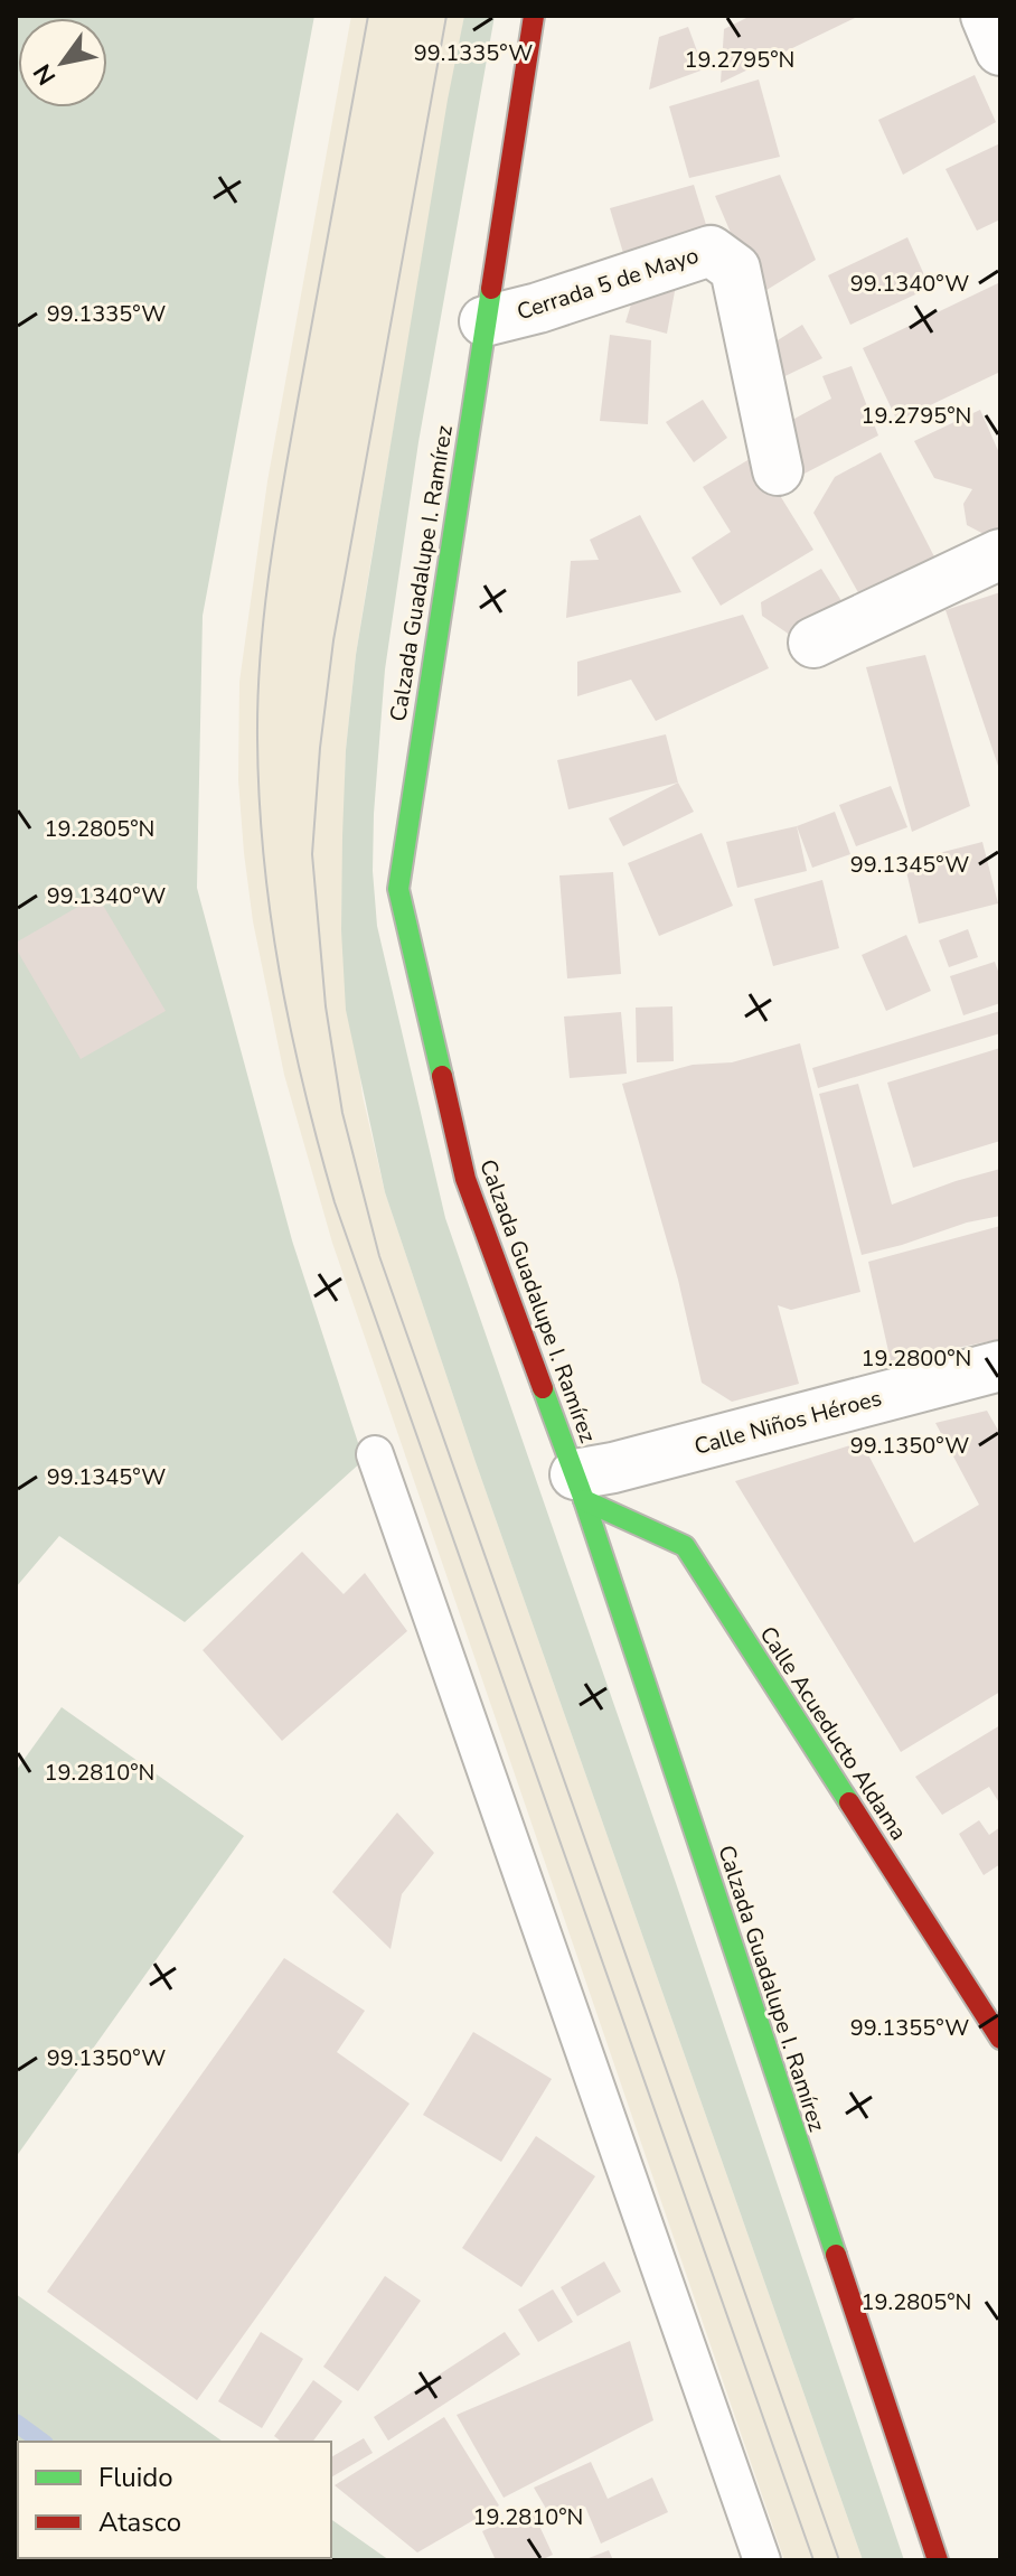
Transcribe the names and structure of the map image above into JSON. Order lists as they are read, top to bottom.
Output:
{
  "streets": {
    "main road": ["Calzada Guadalupe I. Ramírez", "Calle Acueducto Aldama"],
    "street": ["Cerrada 5 de Mayo", "Calle Niños Héroes"]
  },
  "crossings": [
    ["Cerrada 5 de Mayo", "Calzada Guadalupe I. Ramírez"],
    ["Calzada Guadalupe I. Ramírez", "Calle Niños Héroes"],
    ["Calzada Guadalupe I. Ramírez", "Calle Acueducto Aldama"],
    ["Calle Niños Héroes", "Calle Acueducto Aldama"]
  ],
  "legend": ["Fluido", "Atasco"],
  "north": "bottom left",
  "coordinates": [
    "99.1335°W",
    "19.2795°N",
    "99.1340°W",
    "19.2805°N",
    "99.1345°W",
    "19.2800°N",
    "99.1350°W",
    "19.2810°N",
    "99.1355°W"
  ]
}
